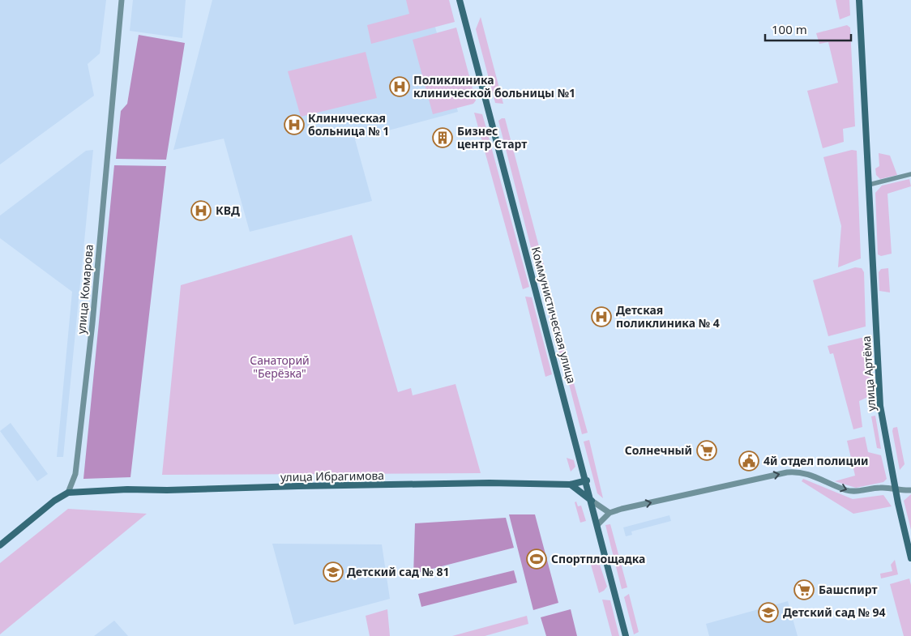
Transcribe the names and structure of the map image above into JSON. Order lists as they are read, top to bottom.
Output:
{
  "streets": {
    "main road": ["Коммунистическая улица", "улица Артёма", "улица Ибрагимова"],
    "street": ["улица Комарова"]
  },
  "crossings": [
    ["улица Комарова", "улица Ибрагимова"],
    ["Коммунистическая улица", "улица Ибрагимова"]
  ],
  "parks": ["Санаторий \"Берёзка\""],
  "places": {
    "hospital": [
      "Поликлиника клинической больницы №1",
      "Клиническая больница № 1",
      "КВД",
      "Детская поликлиника № 4"
    ],
    "building": ["Бизнес центр Старт"],
    "supermarket": ["Солнечный", "Башспирт"],
    "public building": ["4й отдел полиции"],
    "sports": ["Спортплощадка"],
    "school or university": ["Детский сад № 81", "Детский сад № 94"]
  },
  "scale_bar": "100 m"
}
